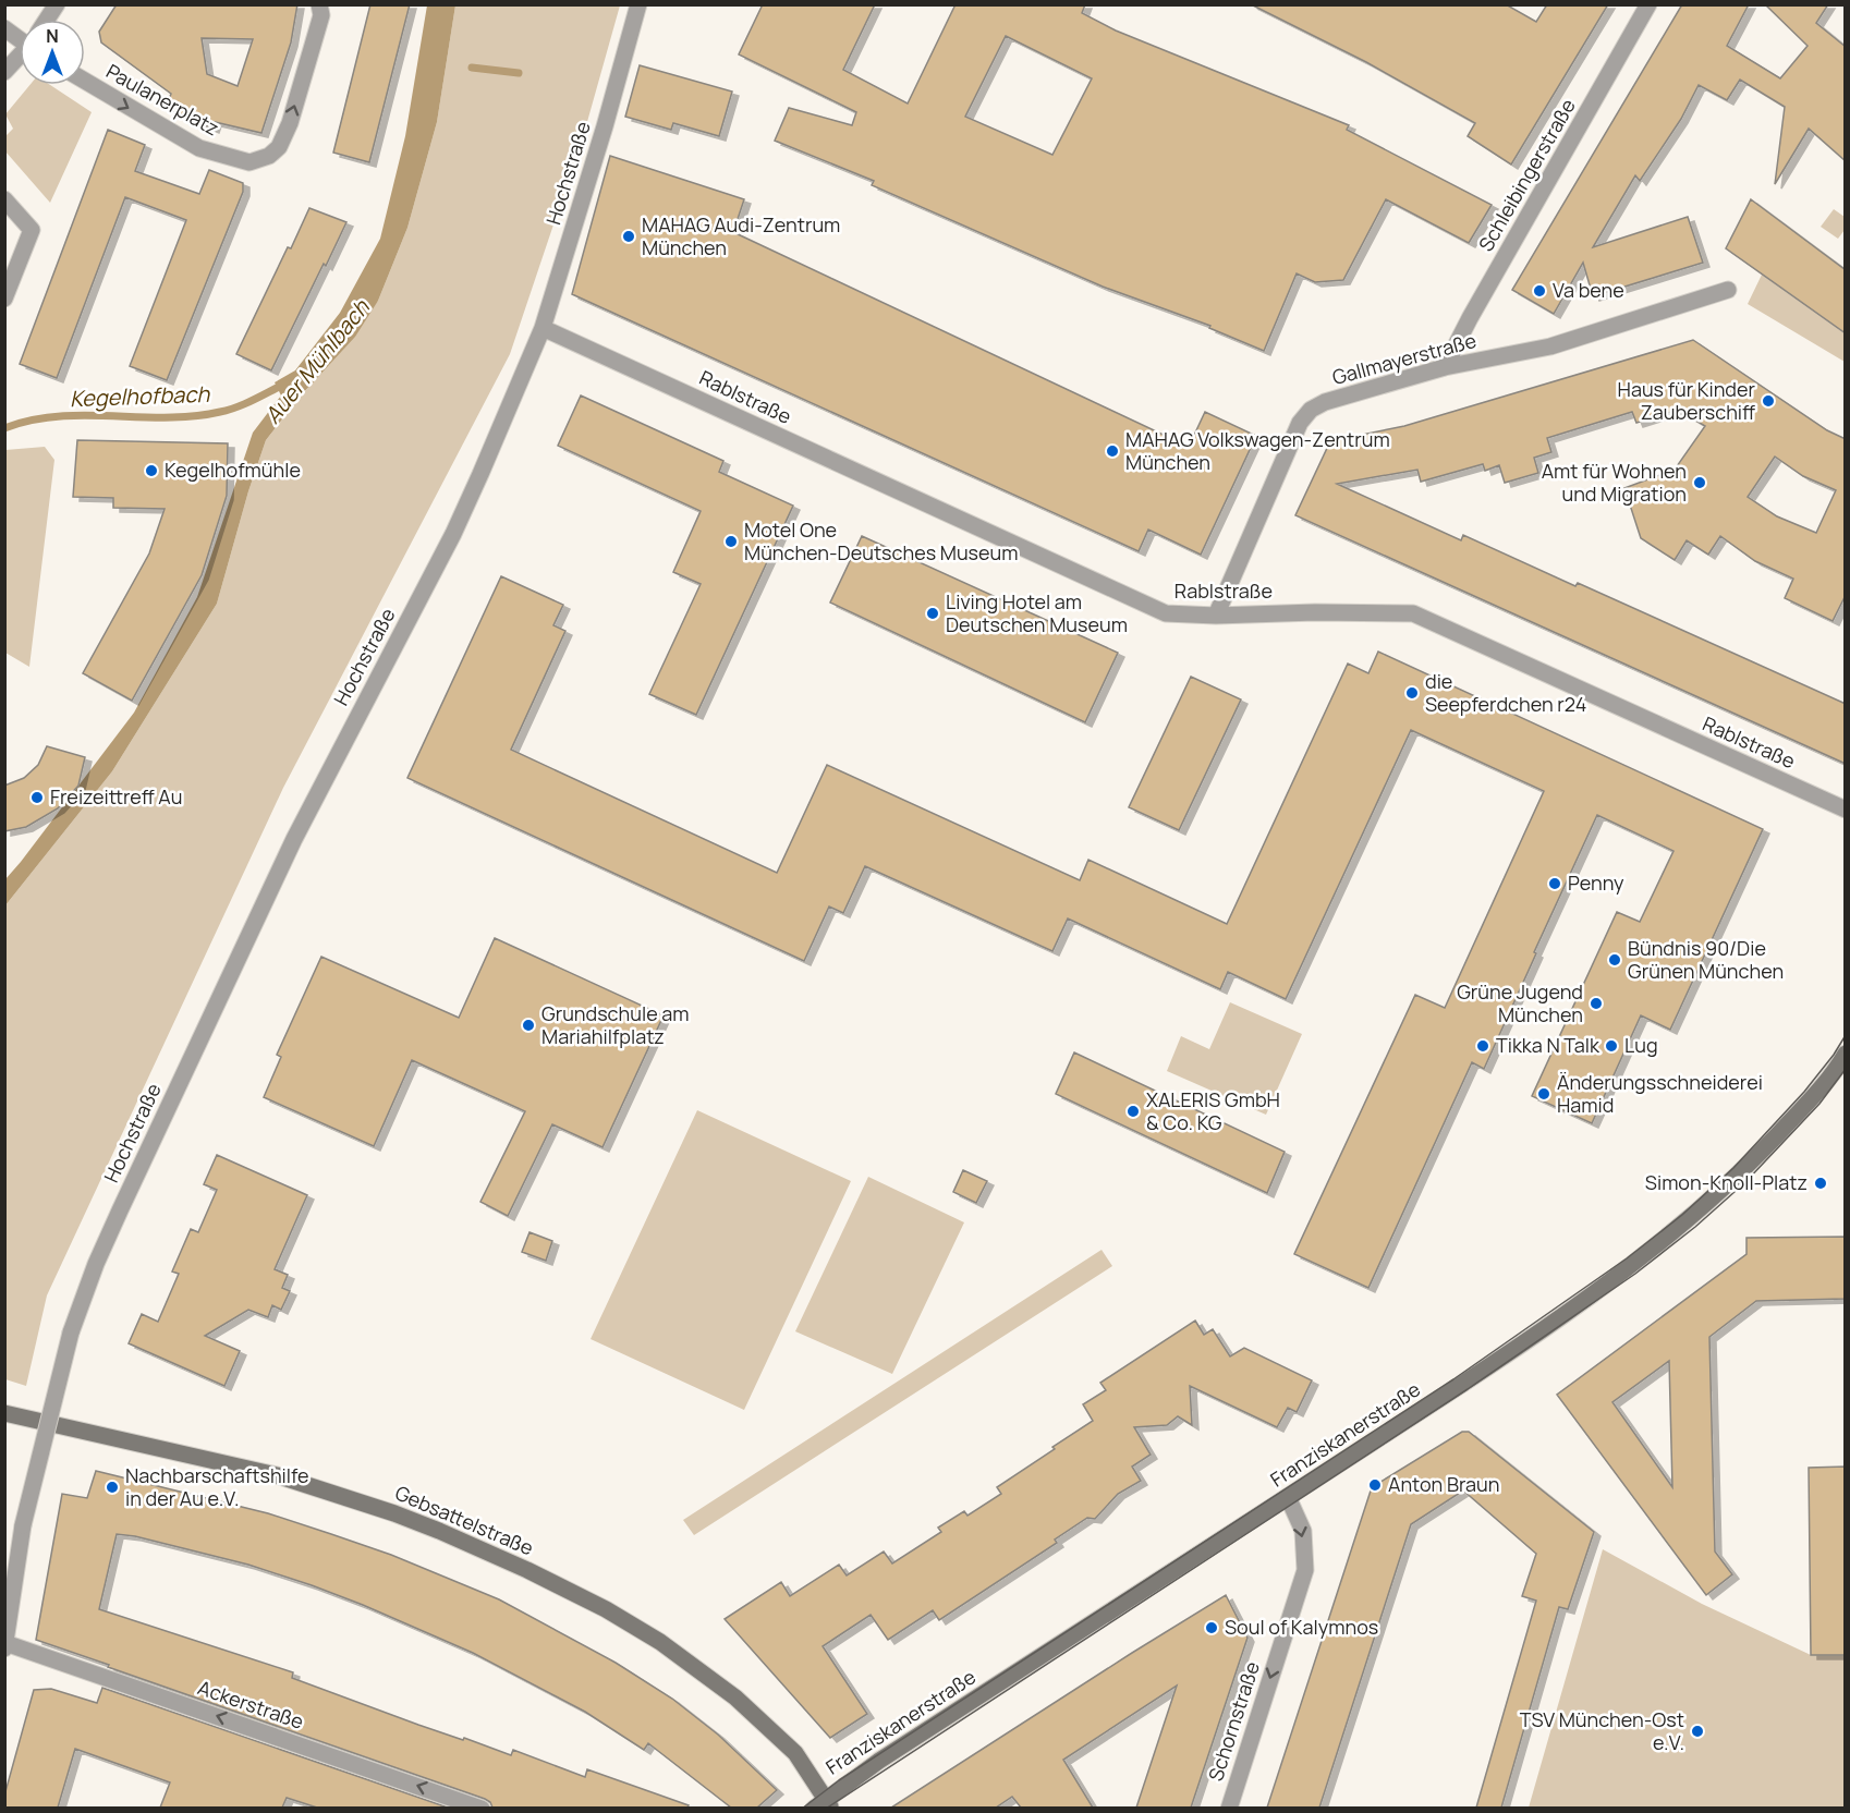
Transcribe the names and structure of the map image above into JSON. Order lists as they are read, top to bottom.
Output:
{
  "streets": {
    "main road": ["Franziskanerstraße", "Gebsattelstraße"],
    "street": [
      "Paulanerplatz",
      "Hochstraße",
      "Schleibingerstraße",
      "Gallmayerstraße",
      "Rablstraße",
      "Ackerstraße",
      "Schornstraße"
    ]
  },
  "crossings": [
    ["Hochstraße", "Rablstraße"],
    ["Hochstraße", "Ackerstraße"],
    ["Schleibingerstraße", "Gallmayerstraße"],
    ["Gallmayerstraße", "Rablstraße"],
    ["Franziskanerstraße", "Gebsattelstraße"],
    ["Franziskanerstraße", "Schornstraße"]
  ],
  "one_way": ["Ackerstraße", "Schornstraße"],
  "water": ["Auer Mühlbach", "Kegelhofbach"],
  "places": [
    "MAHAG Audi-Zentrum München",
    "Va bene",
    "Haus für Kinder Zauberschiff",
    "MAHAG Volkswagen-Zentrum München",
    "Kegelhofmühle",
    "Amt für Wohnen und Migration",
    "Motel One München-Deutsches Museum",
    "Living Hotel am Deutschen Museum",
    "die Seepferdchen r24",
    "Freizeittreff Au",
    "Penny",
    "Bündnis 90/Die Grünen München",
    "Grüne Jugend München",
    "Grundschule am Mariahilfplatz",
    "Tikka N Talk",
    "Lug",
    "Änderungsschneiderei Hamid",
    "XALERIS GmbH & Co. KG",
    "Simon-Knoll-Platz",
    "Anton Braun",
    "Nachbarschaftshilfe in der Au e.V.",
    "Soul of Kalymnos",
    "TSV München-Ost e.V."
  ],
  "north": "top"
}
